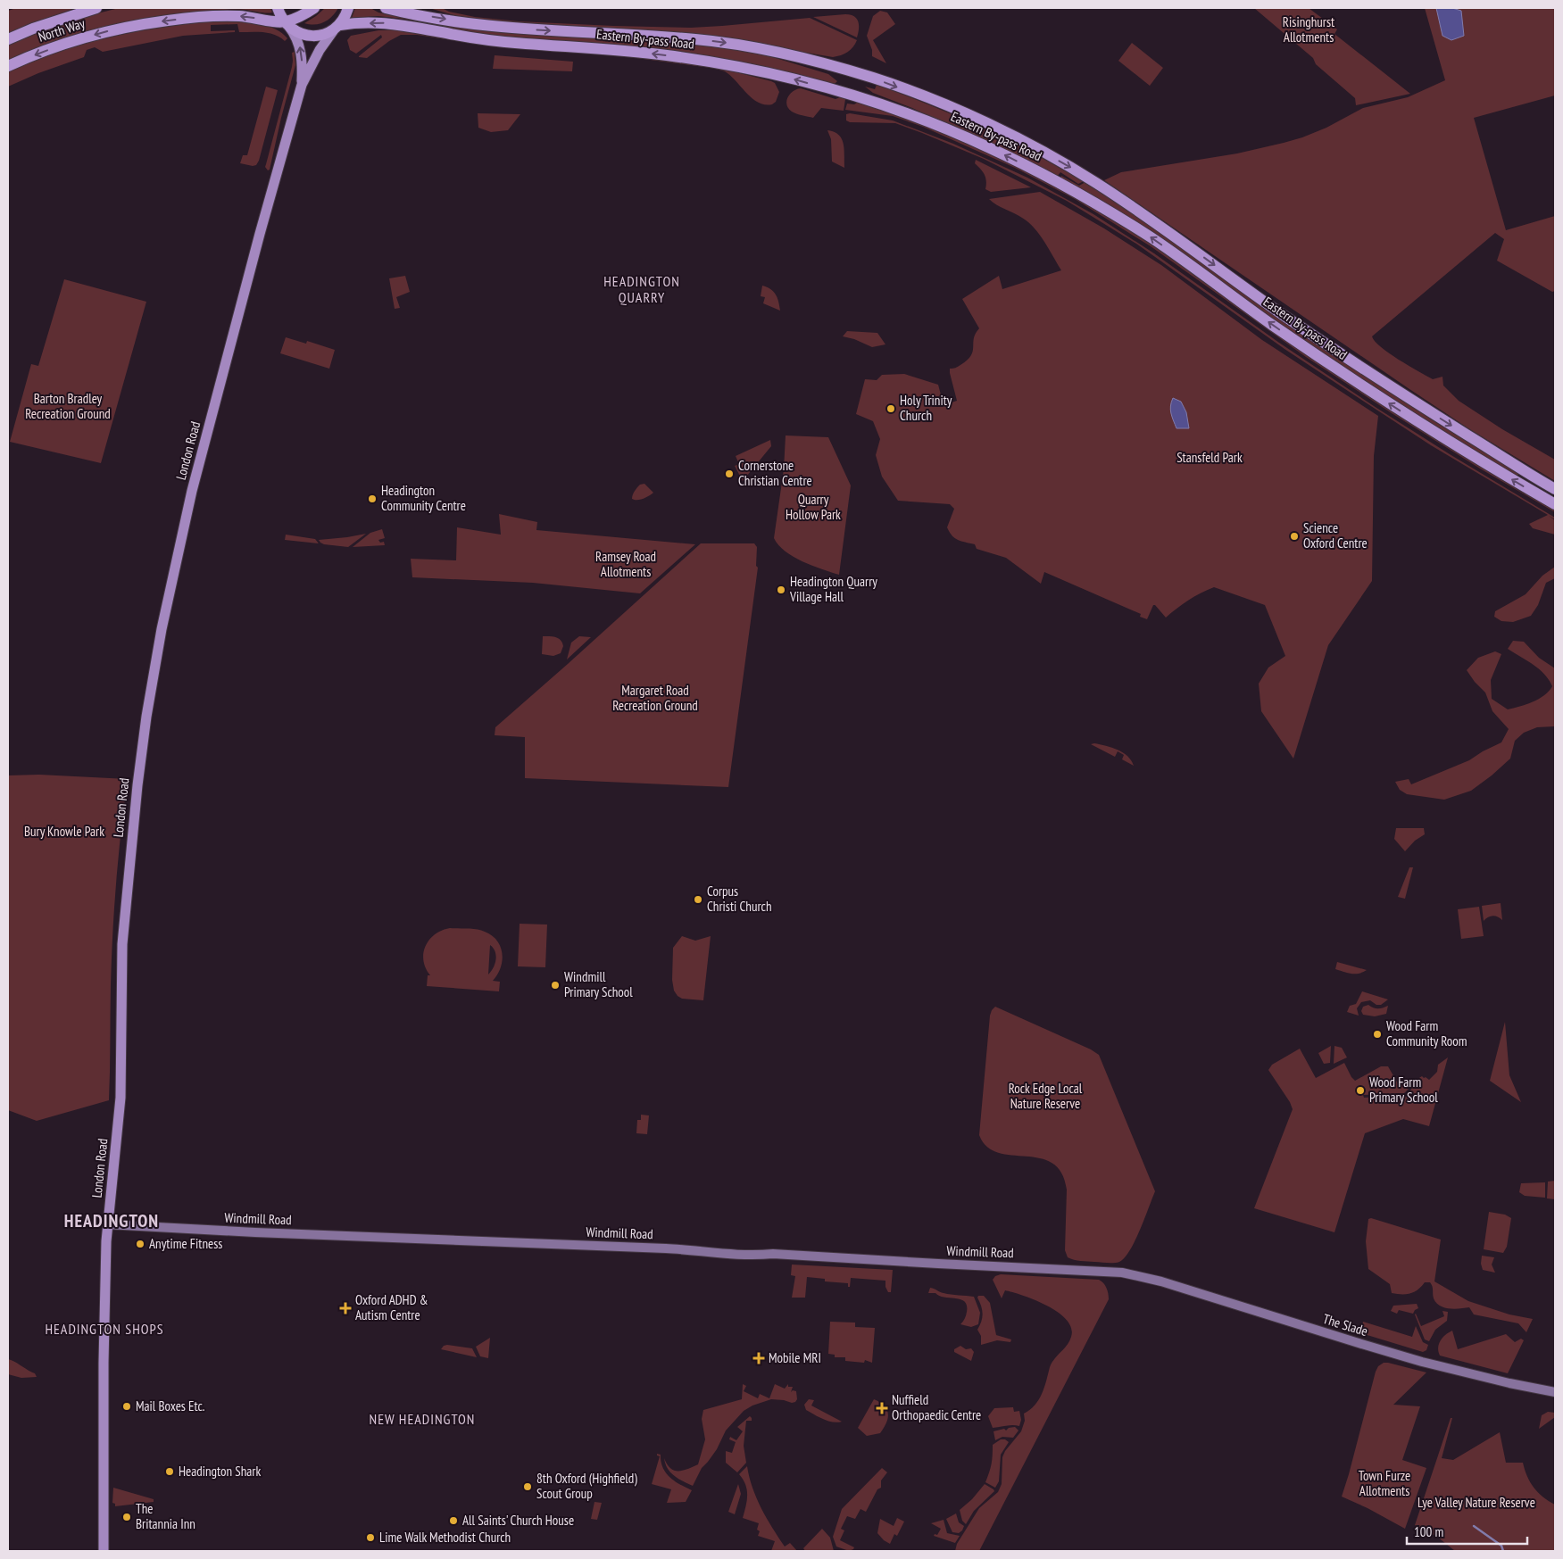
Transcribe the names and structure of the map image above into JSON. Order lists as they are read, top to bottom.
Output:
{
  "streets": {
    "highway": ["North Way", "Eastern By-pass Road"],
    "main road": ["London Road", "Windmill Road", "The Slade"]
  },
  "crossings": [
    ["North Way", "Eastern By-pass Road"],
    ["North Way", "London Road"],
    ["Eastern By-pass Road", "London Road"],
    ["London Road", "Windmill Road"],
    ["Windmill Road", "The Slade"]
  ],
  "districts": [
    "HEADINGTON QUARRY",
    "HEADINGTON",
    "HEADINGTON SHOPS",
    "NEW HEADINGTON"
  ],
  "parks": [
    "Risinghurst Allotments",
    "Barton Bradley Recreation Ground",
    "Stansfeld Park",
    "Quarry Hollow Park",
    "Ramsey Road Allotments",
    "Margaret Road Recreation Ground",
    "Bury Knowle Park",
    "Rock Edge Local Nature Reserve",
    "Town Furze Allotments",
    "Lye Valley Nature Reserve"
  ],
  "places": {
    "other": [
      "Holy Trinity Church",
      "Cornerstone Christian Centre",
      "Headington Community Centre",
      "Science Oxford Centre",
      "Headington Quarry Village Hall",
      "Corpus Christi Church",
      "Windmill Primary School",
      "Wood Farm Community Room",
      "Wood Farm Primary School",
      "Anytime Fitness",
      "Mail Boxes Etc.",
      "Headington Shark",
      "8th Oxford (Highfield) Scout Group",
      "The Britannia Inn",
      "All Saints' Church House",
      "Lime Walk Methodist Church"
    ],
    "health": ["Oxford ADHD & Autism Centre", "Mobile MRI", "Nuffield Orthopaedic Centre"]
  },
  "scale_bar": "100 m"
}
